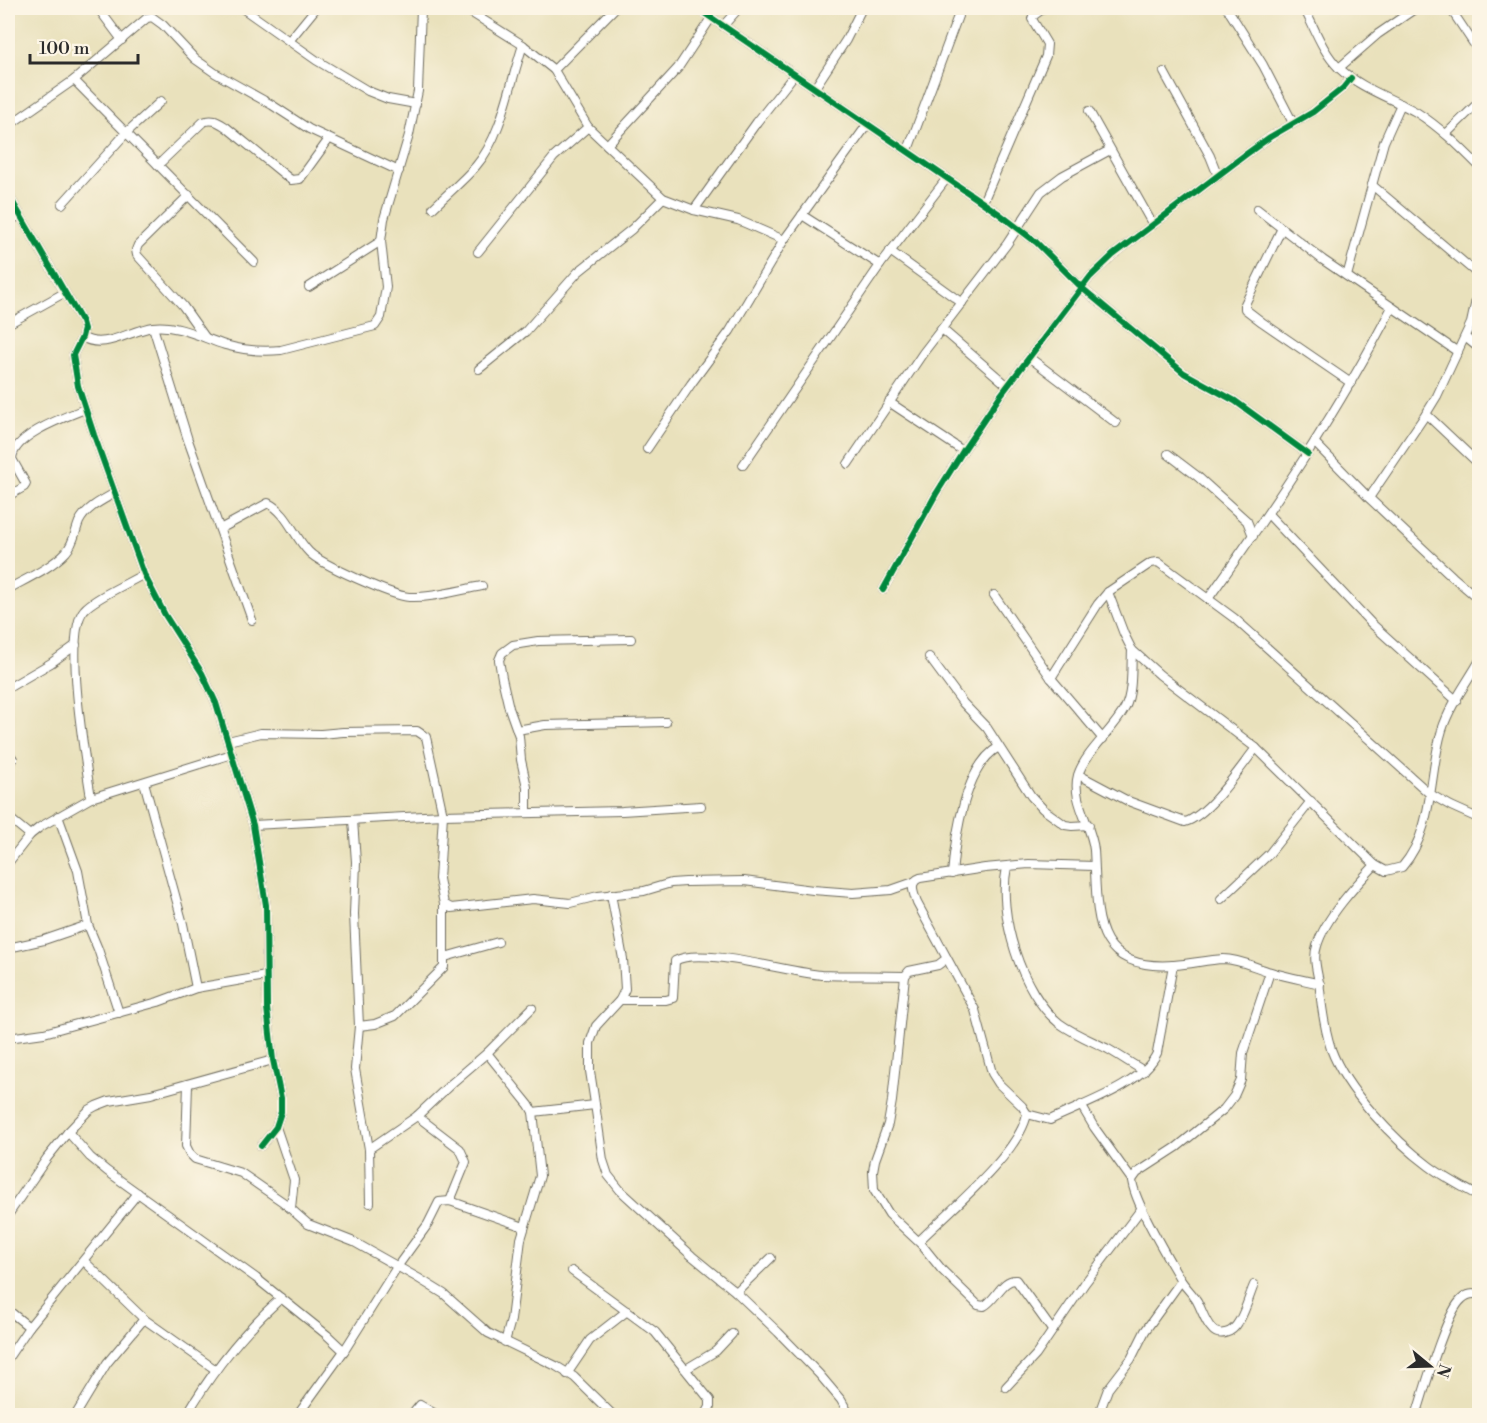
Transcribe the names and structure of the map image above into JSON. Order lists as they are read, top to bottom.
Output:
{
  "scale_bar": "100 m",
  "north": "right"
}
